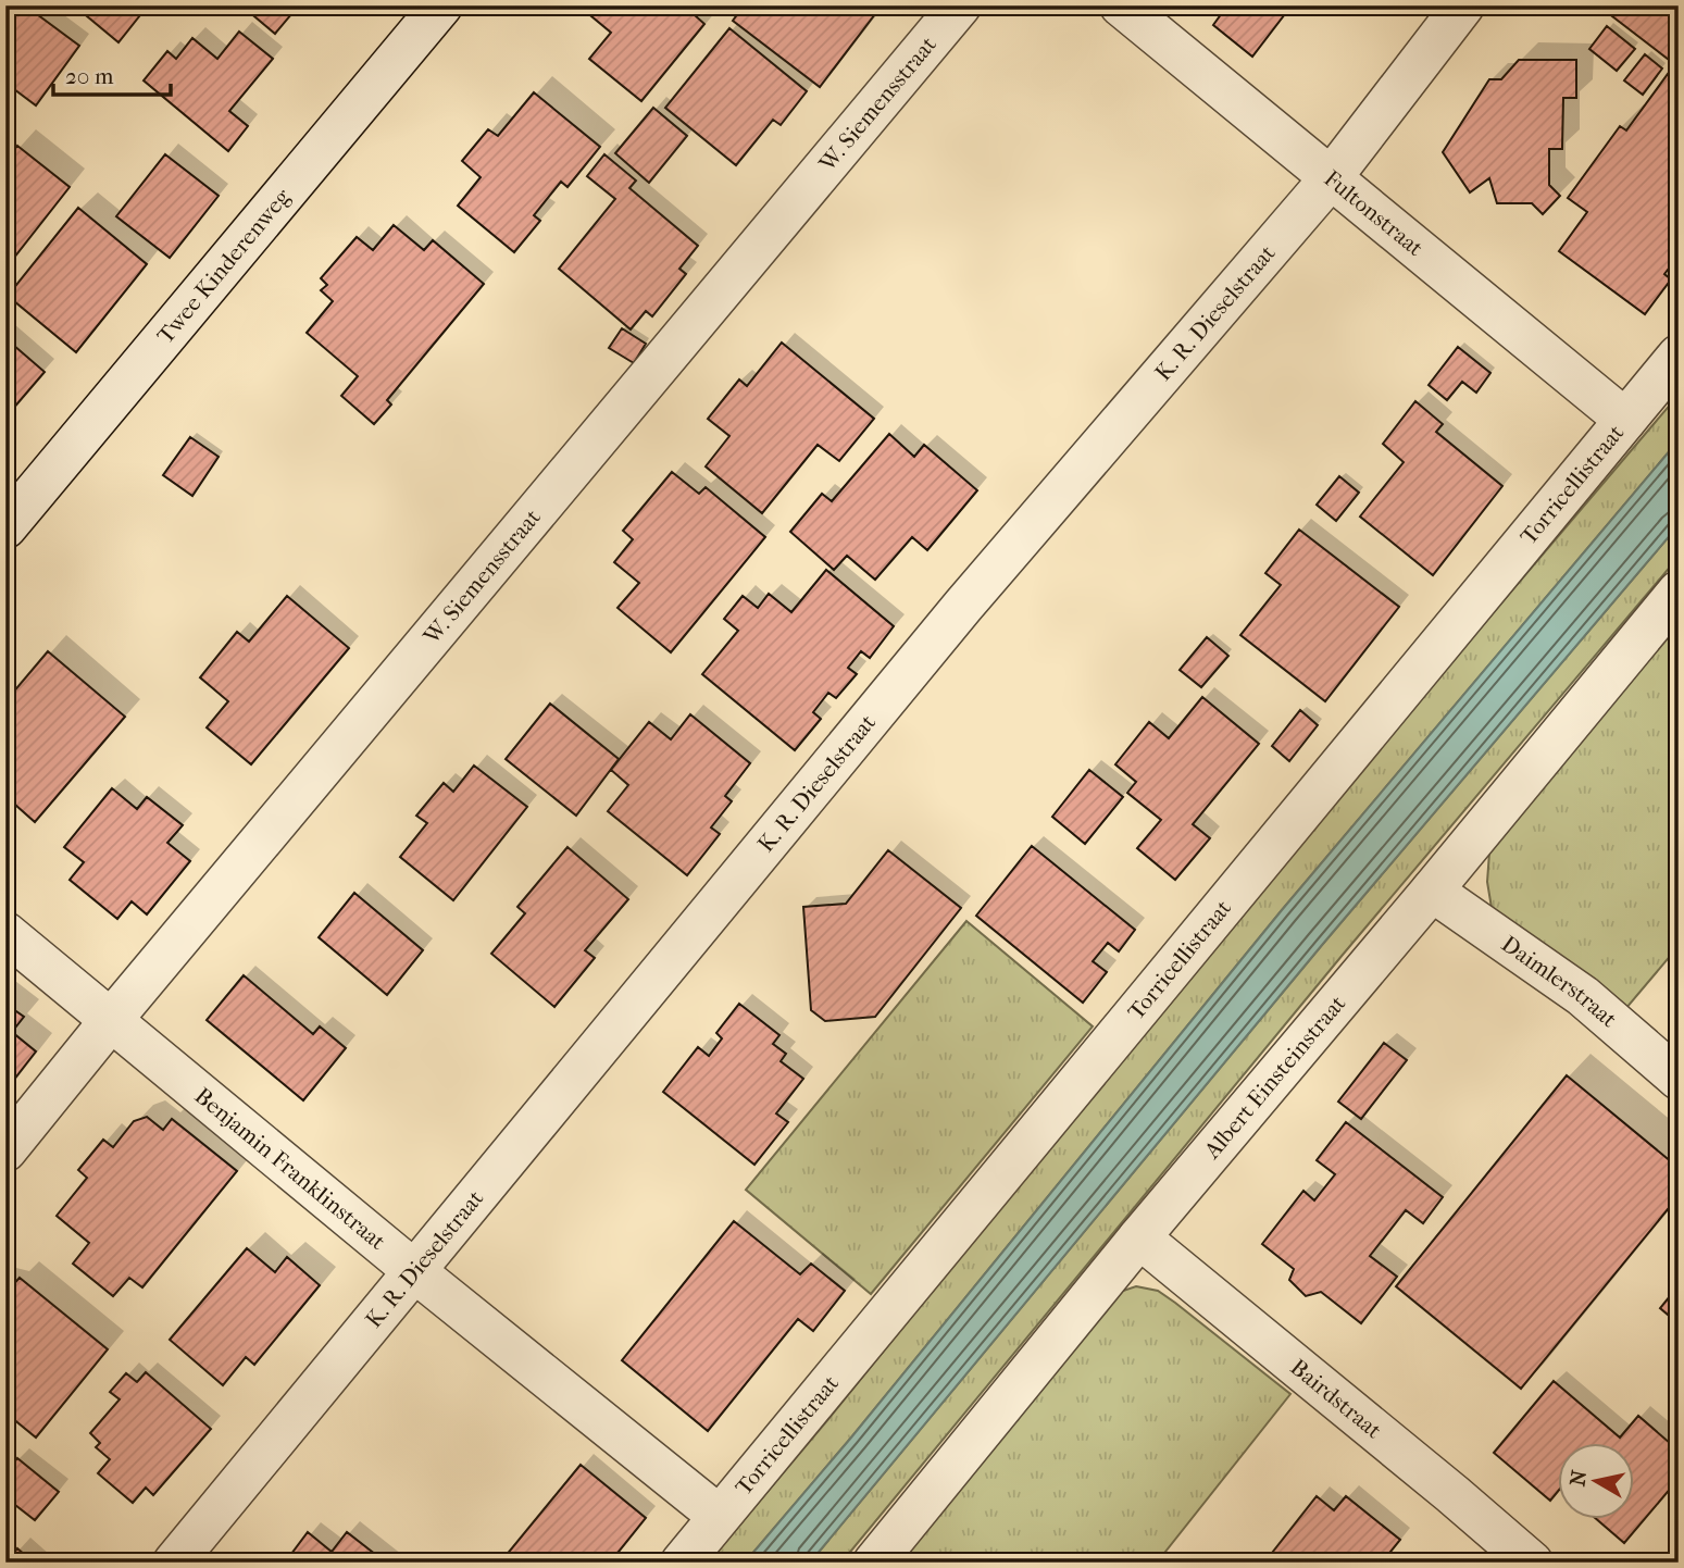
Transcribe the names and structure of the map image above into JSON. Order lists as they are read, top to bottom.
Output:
{
  "streets": {
    "street": [
      "W. Siemensstraat",
      "Fultonstraat",
      "Twee Kinderenweg",
      "K. R. Dieselstraat",
      "Torricellistraat",
      "Daimlerstraat",
      "Albert Einsteinstraat",
      "Benjamin Franklinstraat",
      "Bairdstraat"
    ]
  },
  "crossings": [
    ["W. Siemensstraat", "Benjamin Franklinstraat"],
    ["Fultonstraat", "K. R. Dieselstraat"],
    ["Fultonstraat", "Torricellistraat"],
    ["K. R. Dieselstraat", "Benjamin Franklinstraat"],
    ["Torricellistraat", "Benjamin Franklinstraat"],
    ["Daimlerstraat", "Albert Einsteinstraat"],
    ["Albert Einsteinstraat", "Bairdstraat"]
  ],
  "scale_bar": "20 m",
  "north": "left"
}
